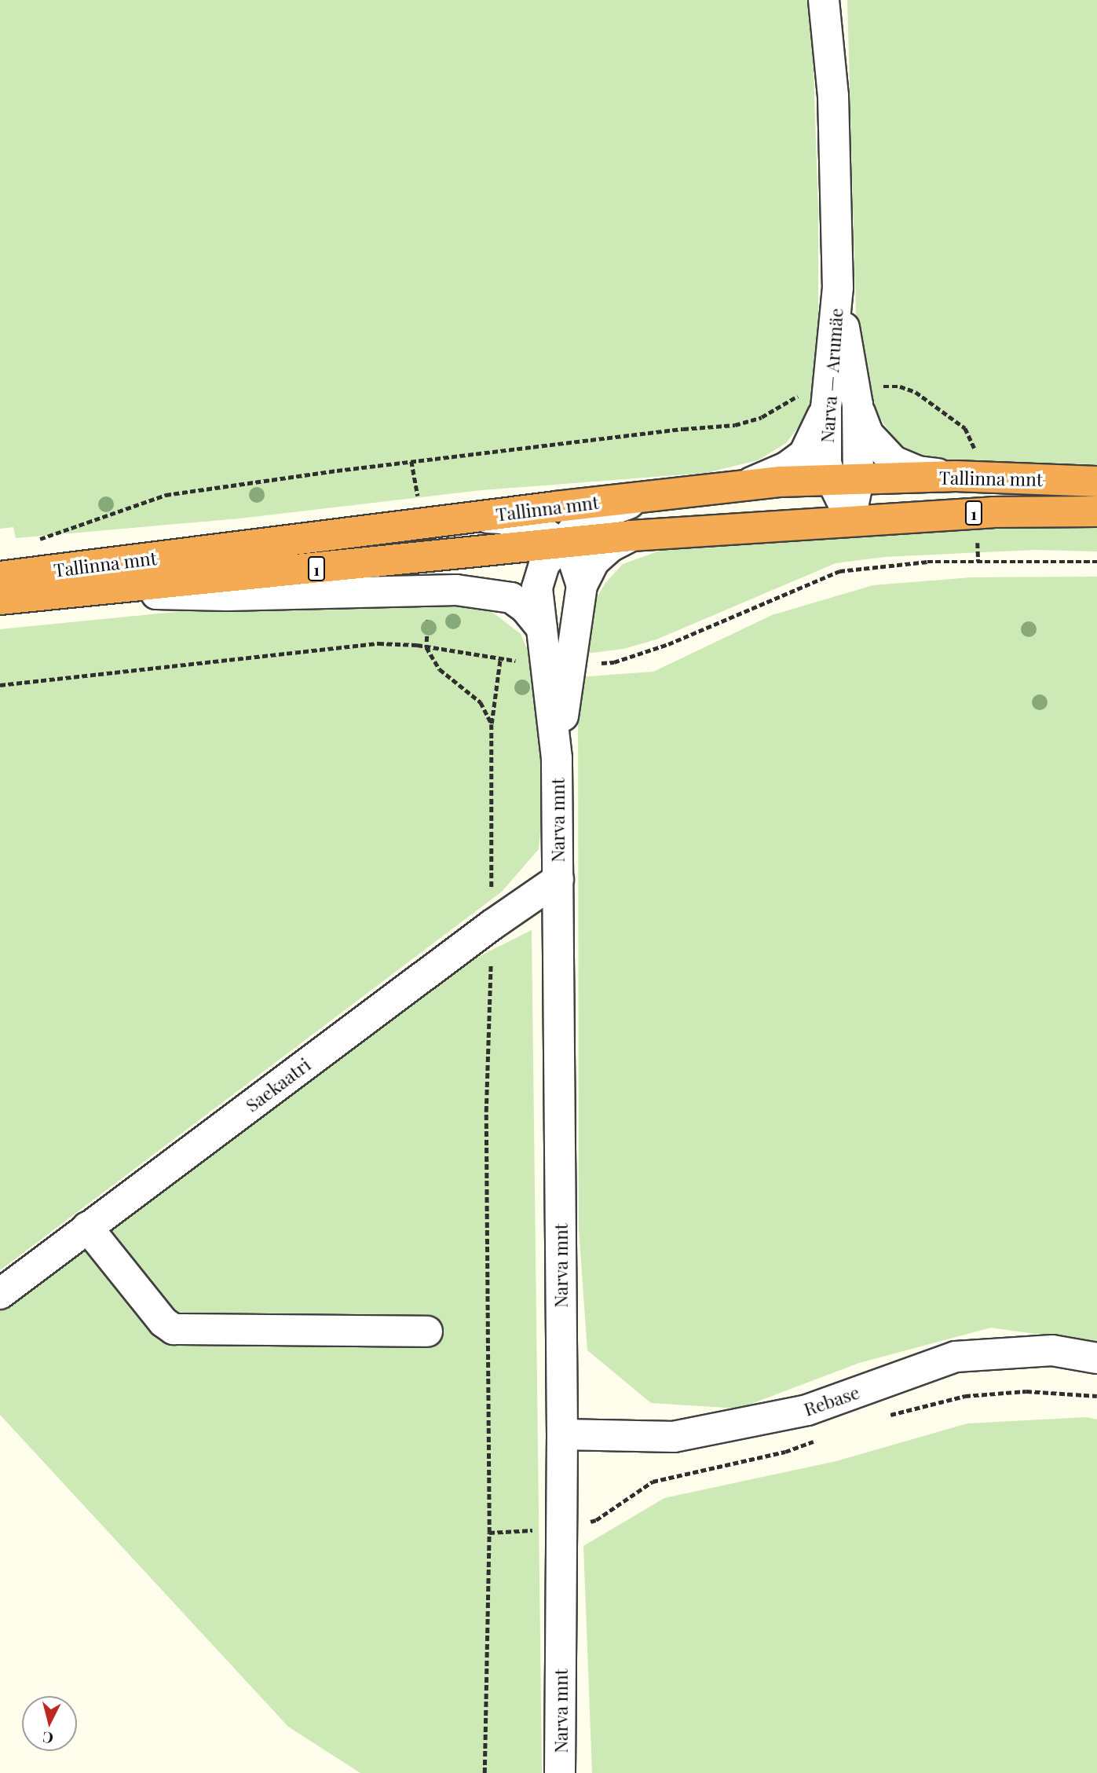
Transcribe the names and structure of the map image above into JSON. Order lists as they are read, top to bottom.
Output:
{
  "streets": {
    "highway": ["Tallinna mnt", "1"],
    "street": [
      "Narva — Arumäe",
      "Narva mnt",
      "Saekaatri",
      "Rebase"
    ]
  },
  "crossings": [
    ["Narva — Arumäe", "Tallinna mnt"],
    ["Tallinna mnt", "Narva mnt"],
    ["Narva mnt", "Saekaatri"],
    ["Narva mnt", "Rebase"]
  ],
  "north": "bottom"
}
